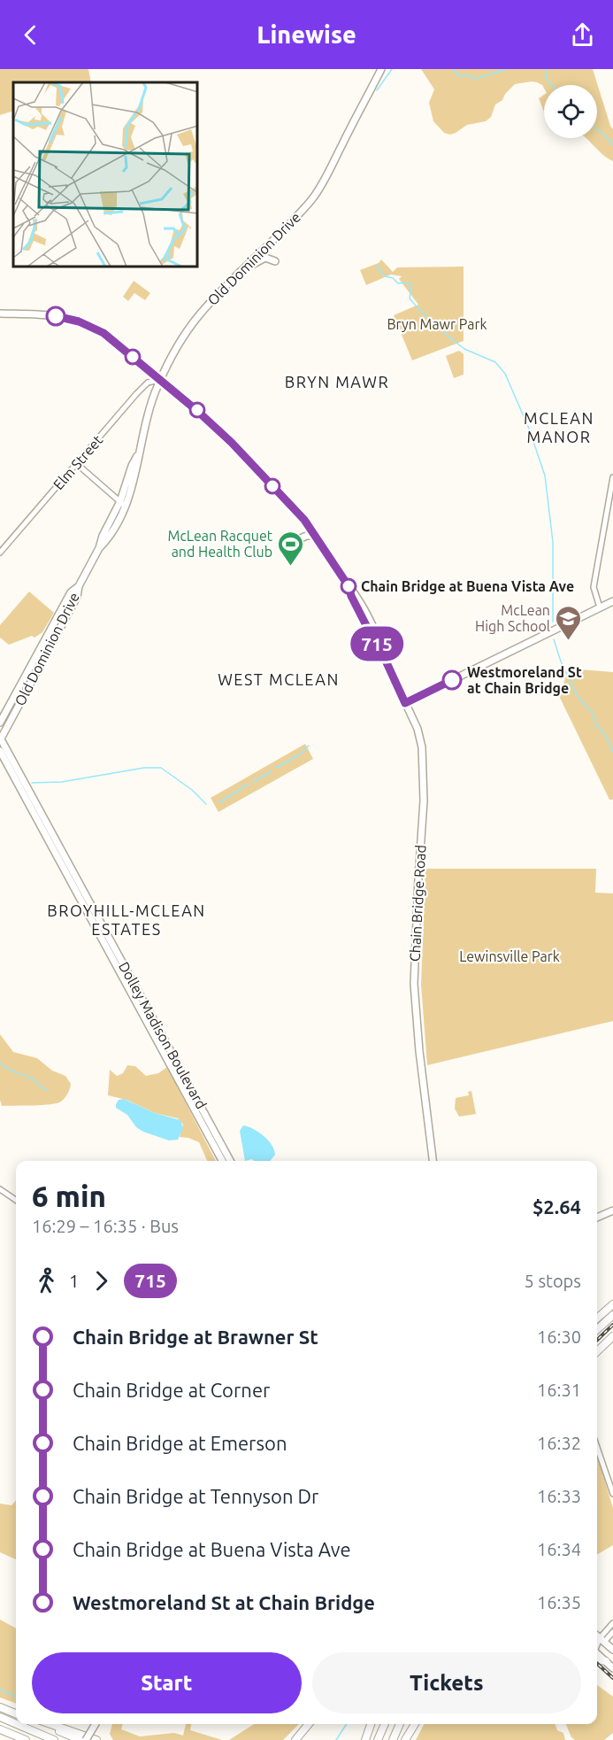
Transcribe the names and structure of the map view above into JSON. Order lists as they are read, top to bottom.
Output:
{
  "streets": {
    "main road": ["Old Dominion Drive", "Chain Bridge Road", "Dolley Madison Boulevard"],
    "street": ["Elm Street"]
  },
  "crossings": [
    ["Old Dominion Drive", "Elm Street"],
    ["Old Dominion Drive", "Chain Bridge Road"],
    ["Old Dominion Drive", "Dolley Madison Boulevard"],
    ["Elm Street", "Chain Bridge Road"]
  ],
  "districts": [
    "BRYN MAWR",
    "MCLEAN MANOR",
    "WEST MCLEAN",
    "BROYHILL-MCLEAN ESTATES"
  ],
  "parks": ["Bryn Mawr Park", "Lewinsville Park"],
  "places": {
    "sports": ["McLean Racquet and Health Club"],
    "other": ["Chain Bridge at Buena Vista Ave", "Westmoreland St at Chain Bridge"],
    "school or university": ["McLean High School"]
  },
  "lines": ["bus line 715"],
  "page": {
    "header": "Linewise",
    "on_map": "715",
    "heading": ["6 min", "16:29 – 16:35 · Bus", "$2.64"],
    "legs": ["1", "715", "5 stops"],
    "list": [
      {
        "name": "Chain Bridge at Brawner St",
        "value": "16:30"
      },
      {
        "name": "Chain Bridge at Corner",
        "value": "16:31"
      },
      {
        "name": "Chain Bridge at Emerson",
        "value": "16:32"
      },
      {
        "name": "Chain Bridge at Tennyson Dr",
        "value": "16:33"
      },
      {
        "name": "Chain Bridge at Buena Vista Ave",
        "value": "16:34"
      },
      {
        "name": "Westmoreland St at Chain Bridge",
        "value": "16:35"
      }
    ],
    "buttons": ["Start", "Tickets"]
  }
}
